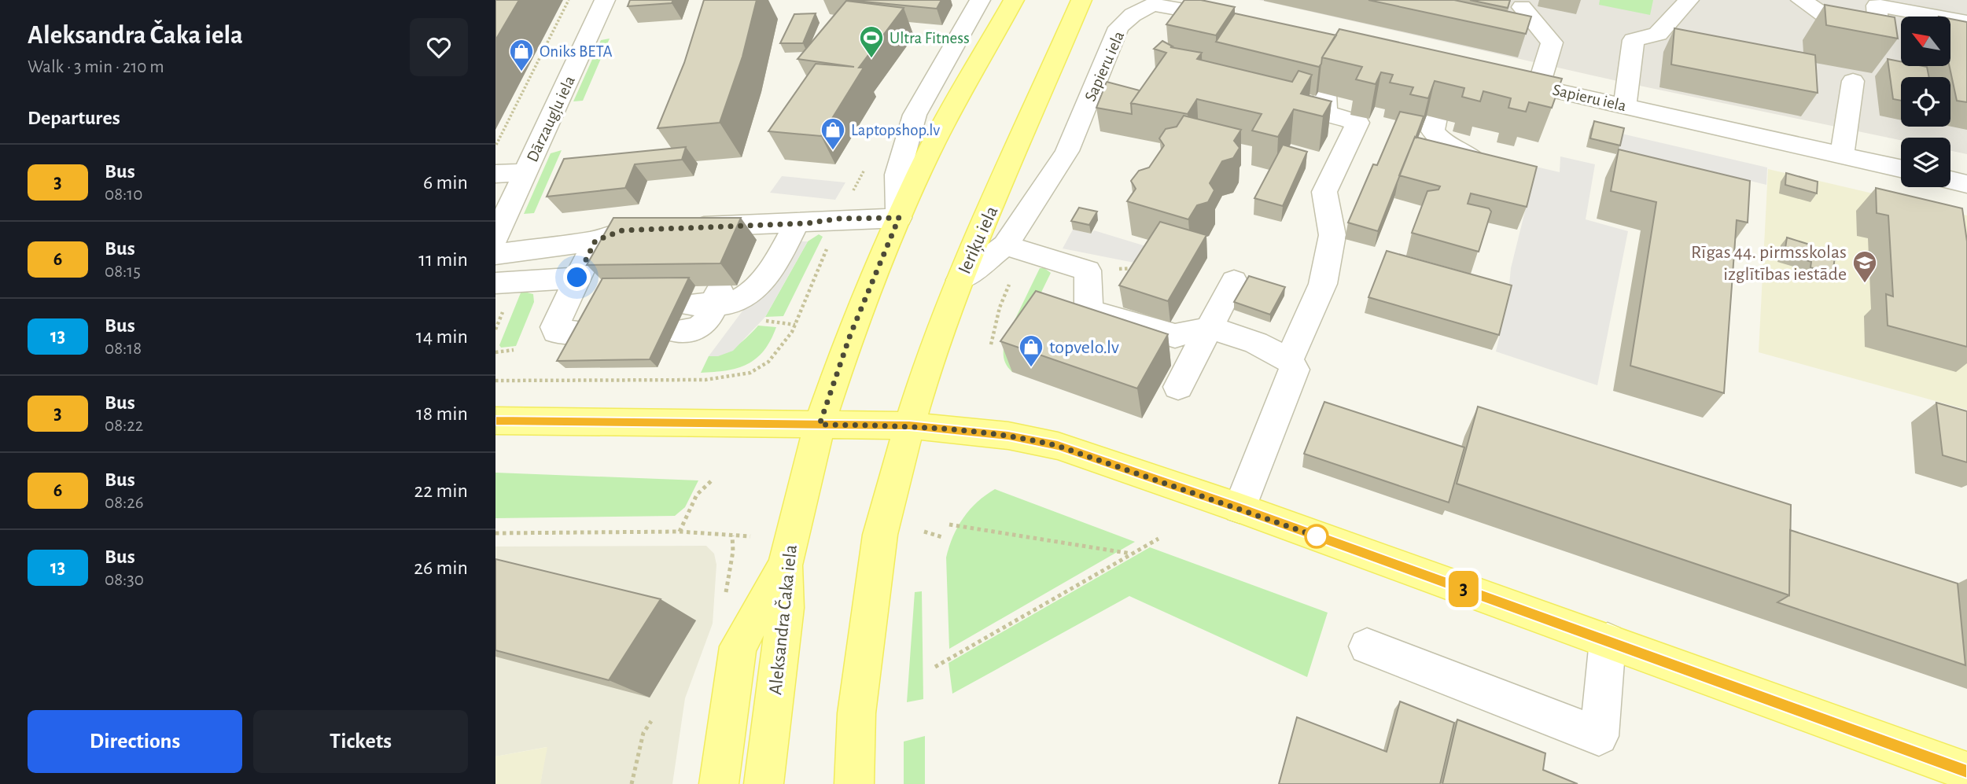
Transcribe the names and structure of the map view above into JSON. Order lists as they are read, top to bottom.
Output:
{
  "streets": {
    "main road": ["Ieriķu iela", "Aleksandra Čaka iela"],
    "street": ["Sapieru iela", "Dārzaugļu iela"]
  },
  "crossings": [
    ["Sapieru iela", "Ieriķu iela"]
  ],
  "places": {
    "sports": ["Ultra Fitness"],
    "shop": ["Oniks BETA", "Laptopshop.lv", "topvelo.lv"],
    "school or university": ["Rīgas 44. pirmsskolas izglītības iestāde"]
  },
  "lines": ["bus line 3"],
  "north": "top left",
  "page": {
    "heading": [
      ["Aleksandra Čaka iela", "Walk · 3 min · 210 m"],
      "Departures"
    ],
    "on_map": "3",
    "list": [
      {
        "mark": "3",
        "name": "Bus",
        "note": "08:10",
        "value": "6 min"
      },
      {
        "mark": "6",
        "name": "Bus",
        "note": "08:15",
        "value": "11 min"
      },
      {
        "mark": "13",
        "name": "Bus",
        "note": "08:18",
        "value": "14 min"
      },
      {
        "mark": "3",
        "name": "Bus",
        "note": "08:22",
        "value": "18 min"
      },
      {
        "mark": "6",
        "name": "Bus",
        "note": "08:26",
        "value": "22 min"
      },
      {
        "mark": "13",
        "name": "Bus",
        "note": "08:30",
        "value": "26 min"
      }
    ],
    "buttons": ["Directions", "Tickets"]
  }
}
